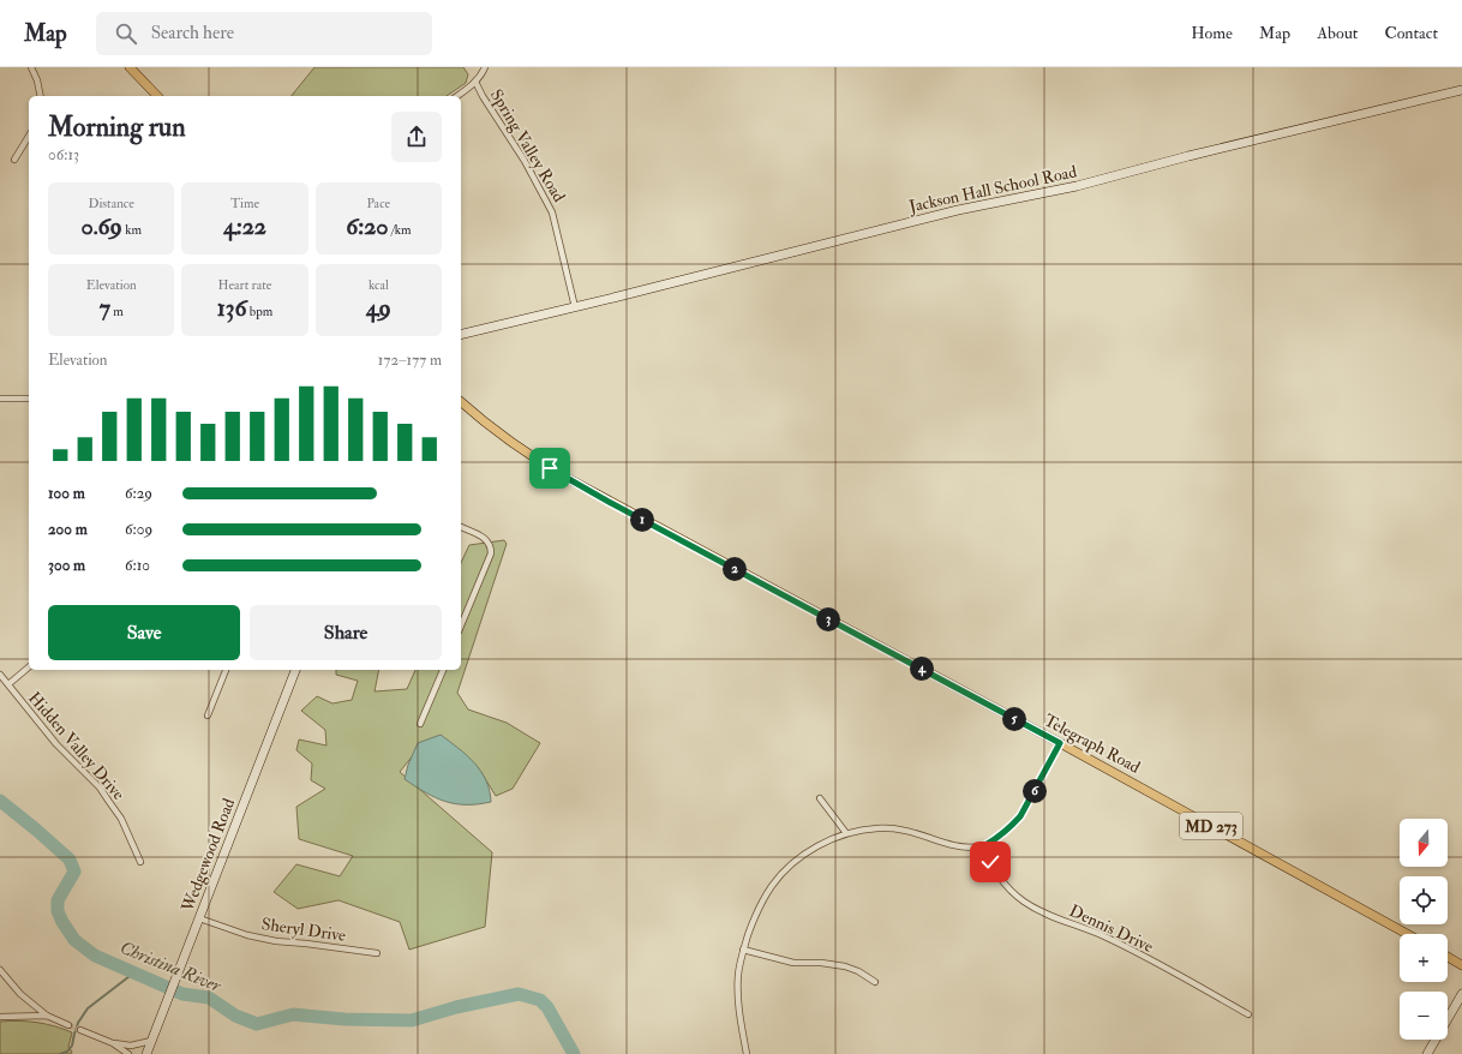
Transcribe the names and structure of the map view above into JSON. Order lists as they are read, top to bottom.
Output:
{
  "streets": {
    "main road": ["Telegraph Road", "MD 273"],
    "street": [
      "Spring Valley Road",
      "Jackson Hall School Road",
      "Hidden Valley Drive",
      "Wedgewood Road",
      "Dennis Drive",
      "Sheryl Drive"
    ]
  },
  "crossings": [
    ["Spring Valley Road", "Jackson Hall School Road"],
    ["Wedgewood Road", "Sheryl Drive"]
  ],
  "water": ["Christina River"],
  "north": "bottom",
  "page": {
    "header": "Map",
    "search": "Search here",
    "nav": [
      "Home",
      "Map",
      "About",
      "Contact"
    ],
    "heading": ["Morning run", "06:13"],
    "stats": [
      ["Distance", "0.69 km"],
      ["Time", "4:22"],
      ["Pace", "6:20 /km"],
      ["Elevation", "7 m"],
      ["Heart rate", "136 bpm"],
      ["kcal", "49"]
    ],
    "chart": ["Elevation", "172–177 m"],
    "list": [
      {
        "name": "100 m",
        "note": "6:29"
      },
      {
        "name": "200 m",
        "note": "6:09"
      },
      {
        "name": "300 m",
        "note": "6:10"
      }
    ],
    "pins": [
      "1",
      "2",
      "3",
      "4",
      "5",
      "6"
    ],
    "buttons": ["Save", "Share"],
    "map_buttons": ["+", "−"]
  }
}
